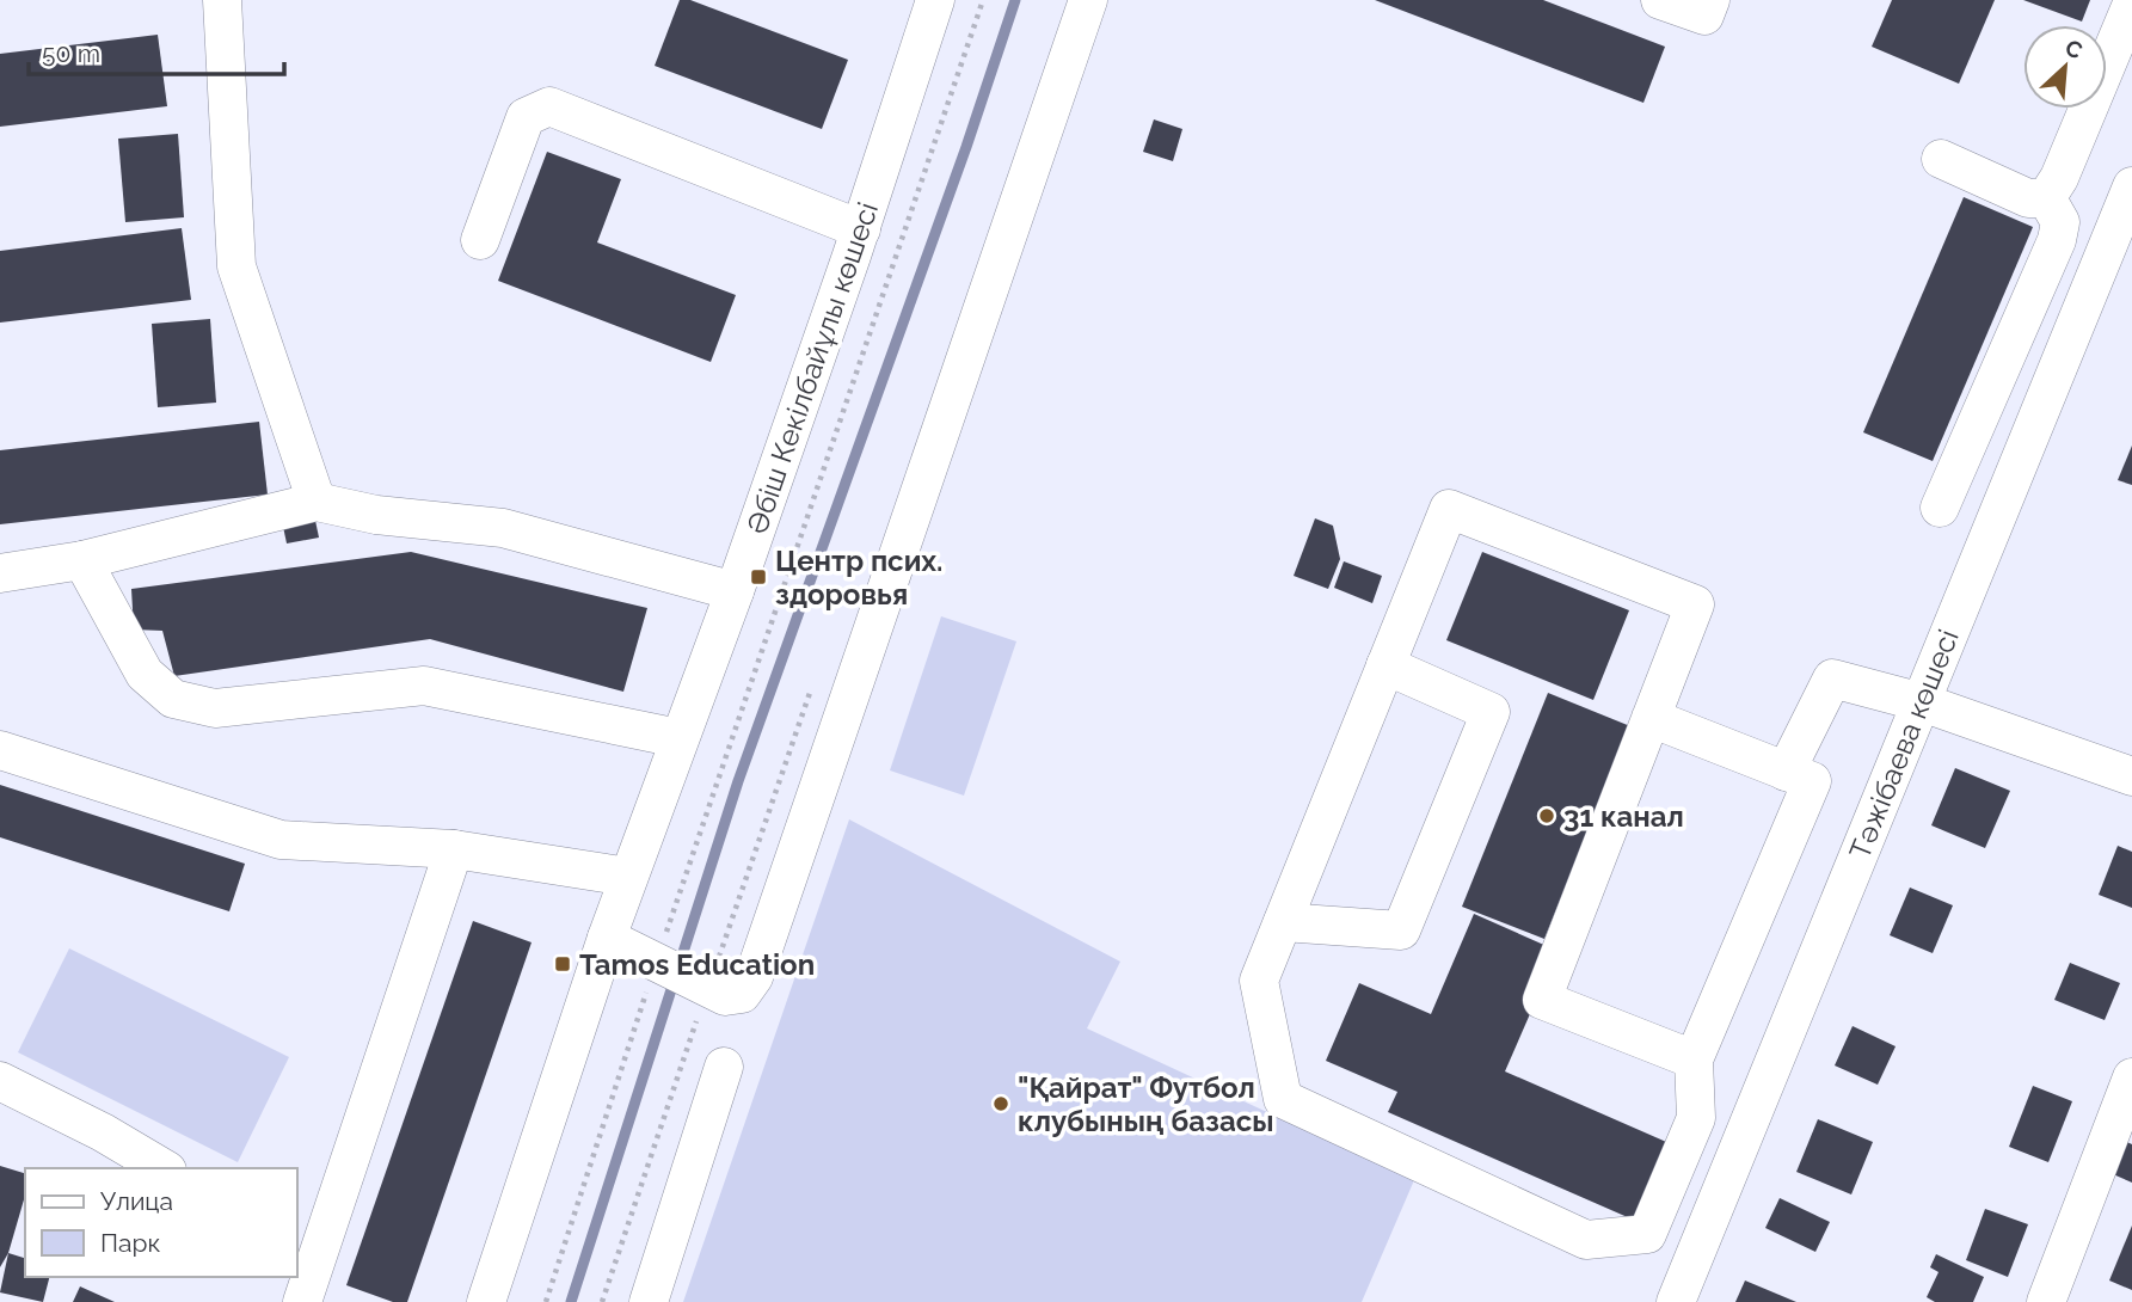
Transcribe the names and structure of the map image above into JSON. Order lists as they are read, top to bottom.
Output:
{
  "streets": {
    "street": ["Әбіш Кекілбайұлы көшесі", "Тәжібаева көшесі"]
  },
  "places": {
    "transit": ["Центр псих. здоровья", "Tamos Education"],
    "other": ["31 канал", "\"Қайрат\" Футбол клубының базасы"]
  },
  "legend": ["Улица", "Парк"],
  "scale_bar": "50 m",
  "north": "top right"
}
